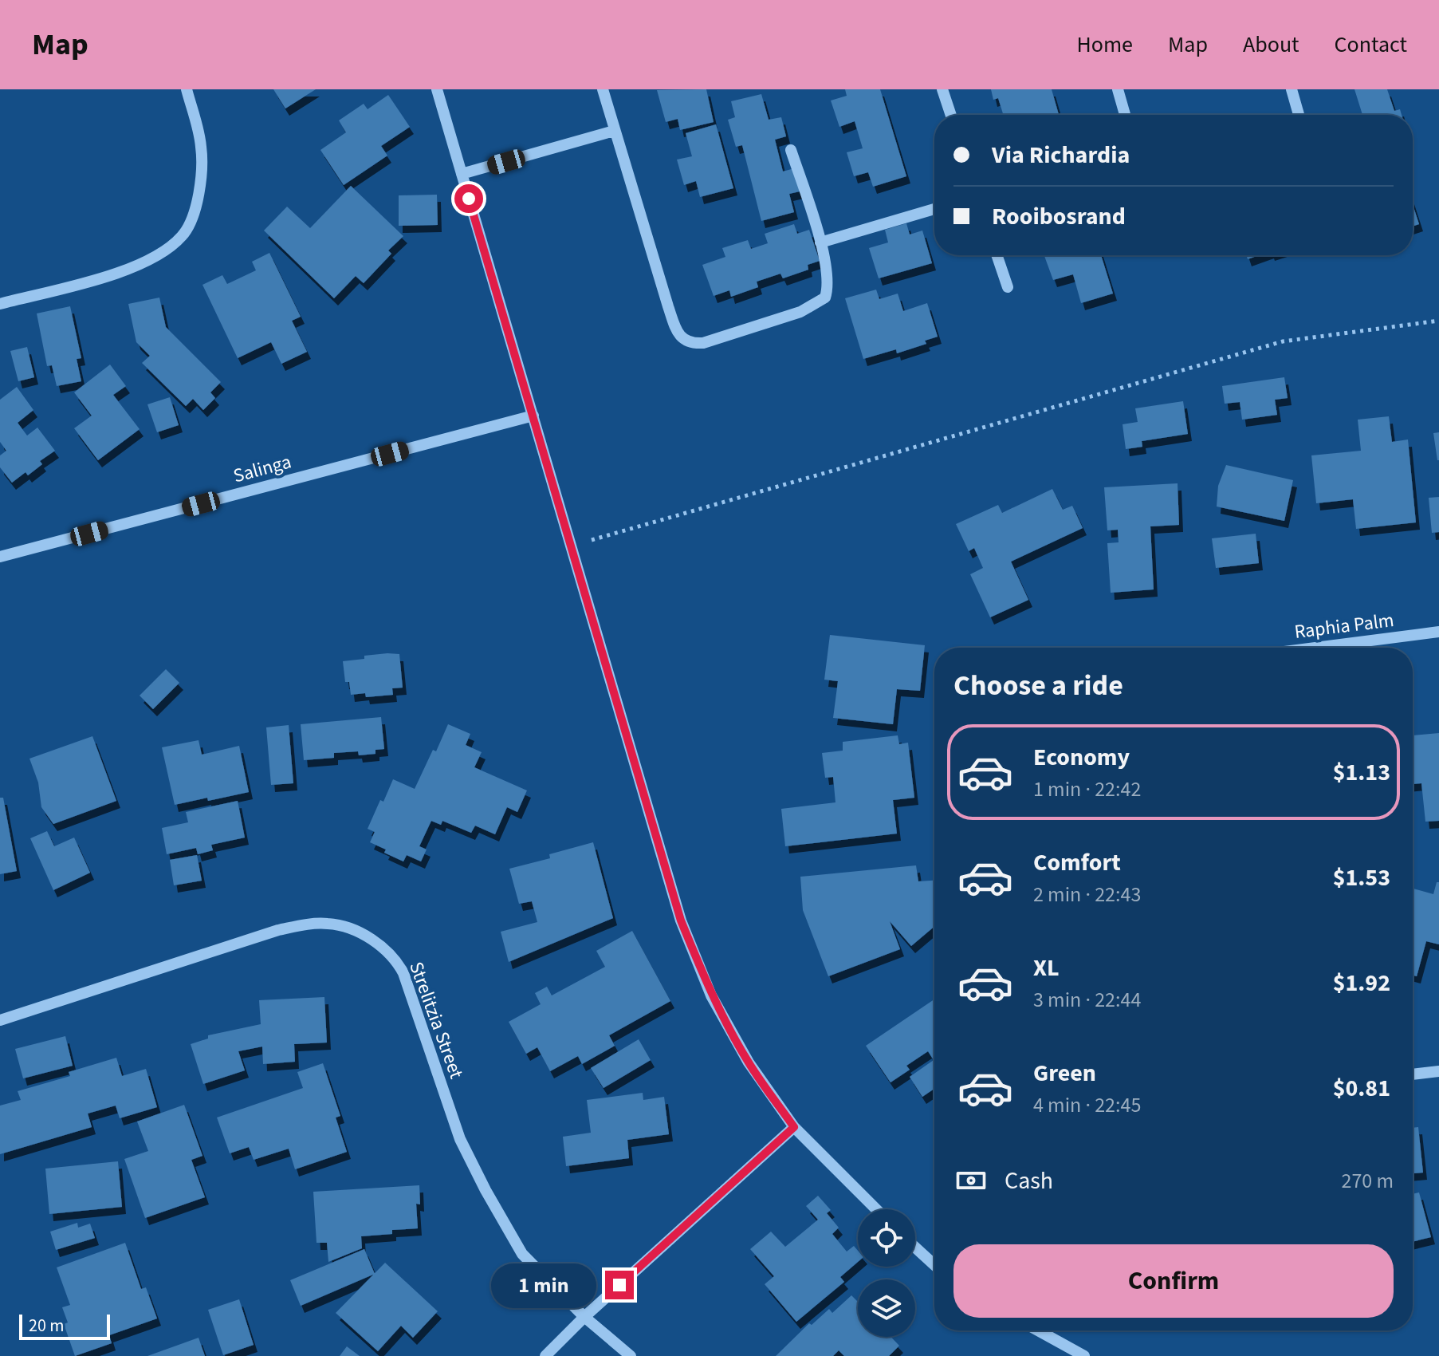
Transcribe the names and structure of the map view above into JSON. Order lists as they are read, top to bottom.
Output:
{
  "streets": {
    "street": ["Salinga", "Raphia Palm", "Strelitzia Street"]
  },
  "scale_bar": "20 m",
  "page": {
    "header": "Map",
    "nav": [
      "Home",
      "Map",
      "About",
      "Contact"
    ],
    "banner": ["Via Richardia", "Rooibosrand"],
    "heading": "Choose a ride",
    "list": [
      {
        "name": "Economy",
        "note": "1 min · 22:42",
        "value": "$1.13"
      },
      {
        "name": "Comfort",
        "note": "2 min · 22:43",
        "value": "$1.53"
      },
      {
        "name": "XL",
        "note": "3 min · 22:44",
        "value": "$1.92"
      },
      {
        "name": "Green",
        "note": "4 min · 22:45",
        "value": "$0.81"
      }
    ],
    "pay": ["Cash", "270 m"],
    "buttons": "Confirm",
    "bubble": "1 min",
    "scale": "20 m"
  }
}
